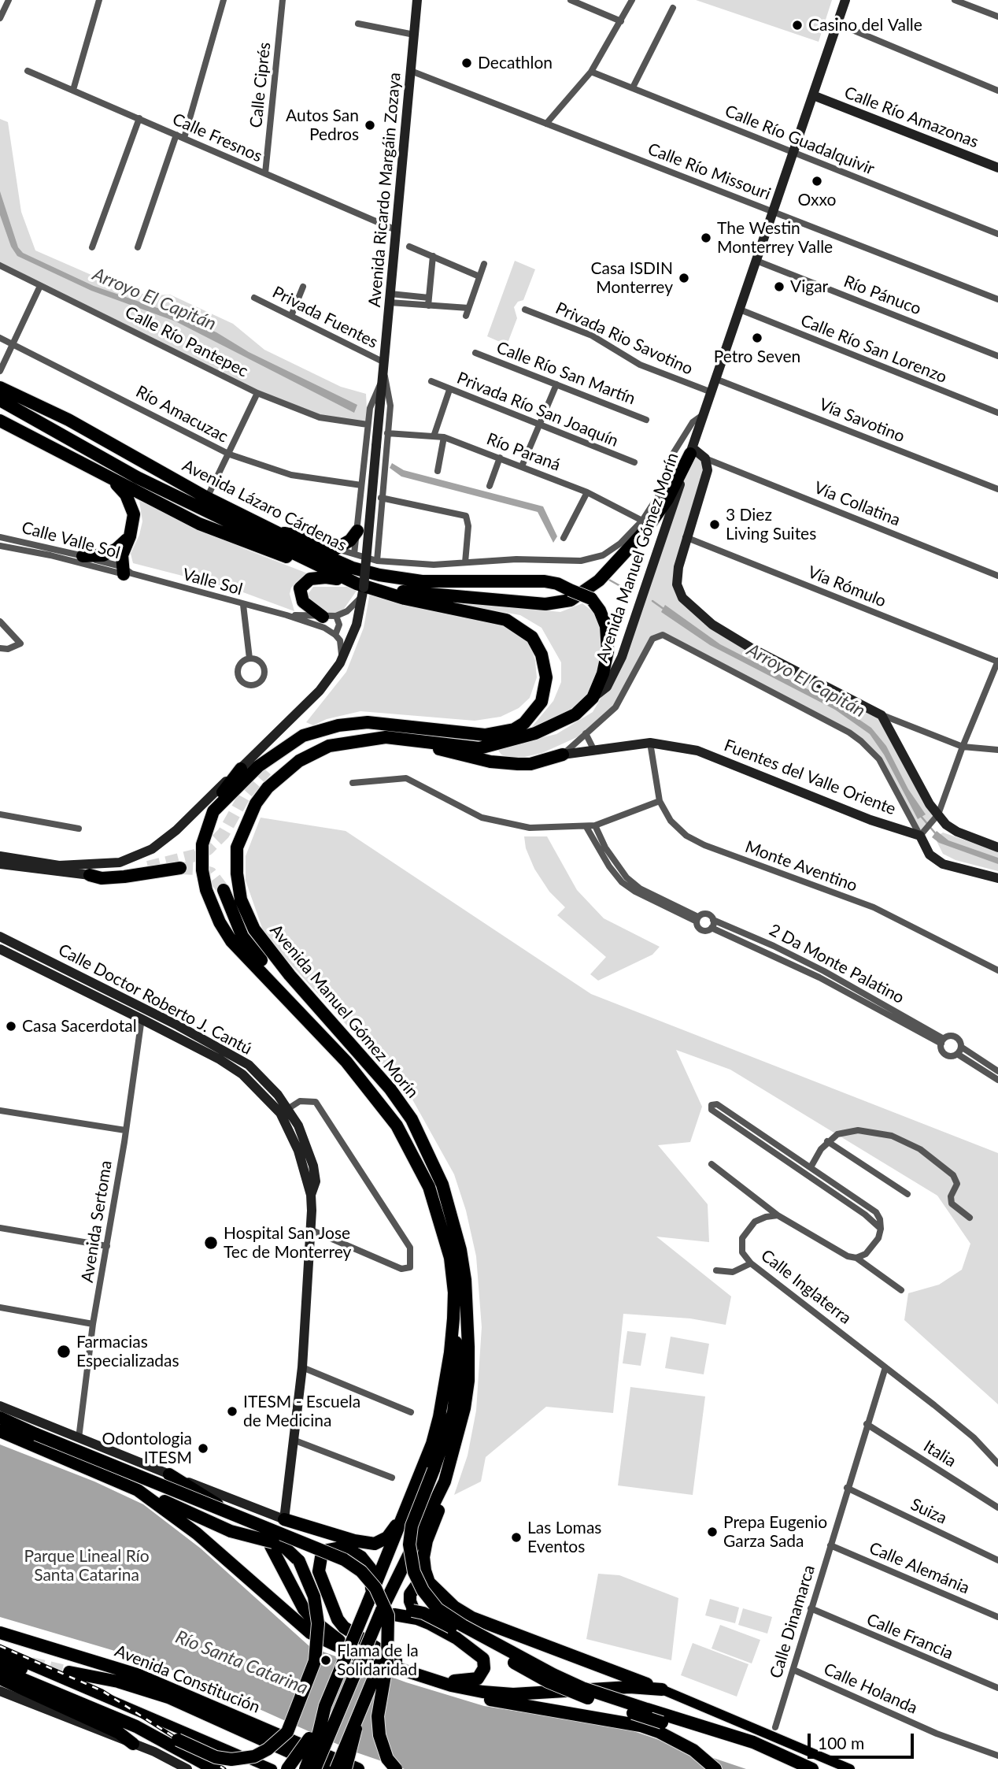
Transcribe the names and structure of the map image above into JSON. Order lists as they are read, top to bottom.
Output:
{
  "streets": {
    "highway": ["Avenida Lázaro Cárdenas", "Avenida Manuel Gómez Morín", "Avenida Constitución"],
    "street": [
      "Calle Ciprés",
      "Calle Río Amazonas",
      "Calle Fresnos",
      "Calle Río Guadalquivir",
      "Calle Río Missouri",
      "Avenida Ricardo Margáin Zozaya",
      "Río Pánuco",
      "Privada Fuentes",
      "Privada Rio Savotino",
      "Calle Río Pantepec",
      "Calle Río San Lorenzo",
      "Calle Río San Martín",
      "Privada Río San Joaquín",
      "Río Amacuzac",
      "Vía Savotino",
      "Río Paraná",
      "Vía Collatina",
      "Calle Valle Sol",
      "Valle Sol",
      "Vía Rómulo",
      "Fuentes del Valle Oriente",
      "Monte Aventino",
      "2 Da Monte Palatino",
      "Calle Doctor Roberto J. Cantú",
      "Avenida Sertoma",
      "Calle Inglaterra",
      "Italia",
      "Suiza",
      "Calle Alemánia",
      "Calle Dinamarca",
      "Calle Francia",
      "Calle Holanda"
    ]
  },
  "crossings": [
    ["Calle Ciprés", "Calle Fresnos"],
    ["Calle Río Amazonas", "Avenida Manuel Gómez Morín"],
    ["Calle Fresnos", "Avenida Ricardo Margáin Zozaya"],
    ["Calle Río Guadalquivir", "Avenida Manuel Gómez Morín"],
    ["Calle Río Missouri", "Avenida Ricardo Margáin Zozaya"],
    ["Calle Río Missouri", "Avenida Manuel Gómez Morín"],
    ["Avenida Ricardo Margáin Zozaya", "Privada Fuentes"],
    ["Avenida Ricardo Margáin Zozaya", "Calle Río Pantepec"],
    ["Avenida Ricardo Margáin Zozaya", "Río Amacuzac"],
    ["Avenida Ricardo Margáin Zozaya", "Avenida Lázaro Cárdenas"],
    ["Avenida Ricardo Margáin Zozaya", "Avenida Manuel Gómez Morín"],
    ["Río Pánuco", "Avenida Manuel Gómez Morín"],
    ["Privada Rio Savotino", "Avenida Manuel Gómez Morín"],
    ["Calle Río San Lorenzo", "Avenida Manuel Gómez Morín"],
    ["Vía Savotino", "Avenida Manuel Gómez Morín"],
    ["Avenida Lázaro Cárdenas", "Avenida Manuel Gómez Morín"],
    ["Calle Valle Sol", "Valle Sol"],
    ["Fuentes del Valle Oriente", "Monte Aventino"],
    ["Calle Doctor Roberto J. Cantú", "Avenida Sertoma"],
    ["Calle Inglaterra", "Calle Dinamarca"],
    ["Italia", "Calle Dinamarca"],
    ["Suiza", "Calle Dinamarca"],
    ["Calle Alemánia", "Calle Dinamarca"],
    ["Calle Dinamarca", "Calle Francia"],
    ["Calle Dinamarca", "Calle Holanda"]
  ],
  "water": ["Arroyo El Capitán", "Río Santa Catarina"],
  "parks": ["Parque Lineal Río Santa Catarina"],
  "places": [
    "Casino del Valle",
    "Decathlon",
    "Autos San Pedros",
    "Oxxo",
    "The Westin Monterrey Valle",
    "Casa ISDIN Monterrey",
    "Vigar",
    "Petro Seven",
    "3 Diez Living Suites",
    "Casa Sacerdotal",
    "Hospital San Jose Tec de Monterrey",
    "Farmacias Especializadas",
    "ITESM - Escuela de Medicina",
    "Odontologia ITESM",
    "Prepa Eugenio Garza Sada",
    "Las Lomas Eventos",
    "Flama de la Solidaridad"
  ],
  "scale_bar": "100 m"
}
